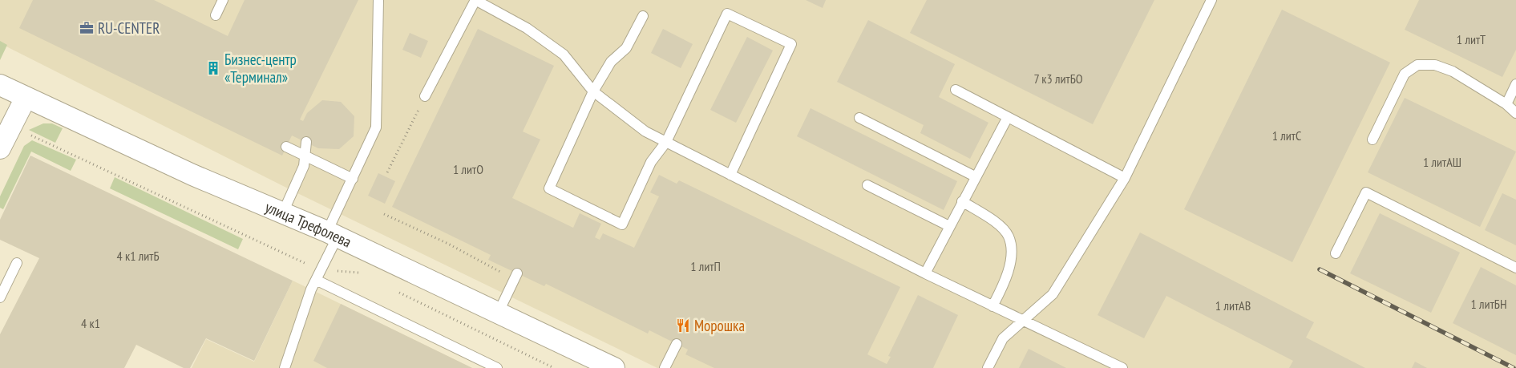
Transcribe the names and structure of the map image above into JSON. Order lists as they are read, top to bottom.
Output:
{
  "streets": {
    "street": ["улица Трефолева"]
  },
  "places": {
    "office": ["RU-CENTER"],
    "building": ["Бизнес-центр «Терминал»"],
    "restaurant": ["Морошка"]
  },
  "house_numbers": [
    "1 литТ",
    "7 к3 литБО",
    "1 литС",
    "1 литАШ",
    "1 литО",
    "4 к1 литБ",
    "1 литП",
    "1 литБН",
    "1 литАВ",
    "4 к1"
  ]
}
